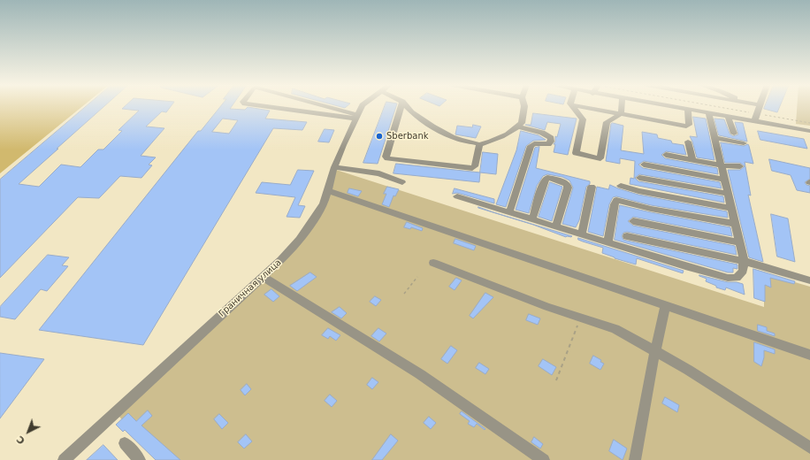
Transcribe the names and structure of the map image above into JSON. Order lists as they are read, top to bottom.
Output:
{
  "streets": {
    "street": ["Граничная улица"]
  },
  "places": ["Sberbank"],
  "north": "bottom left"
}
